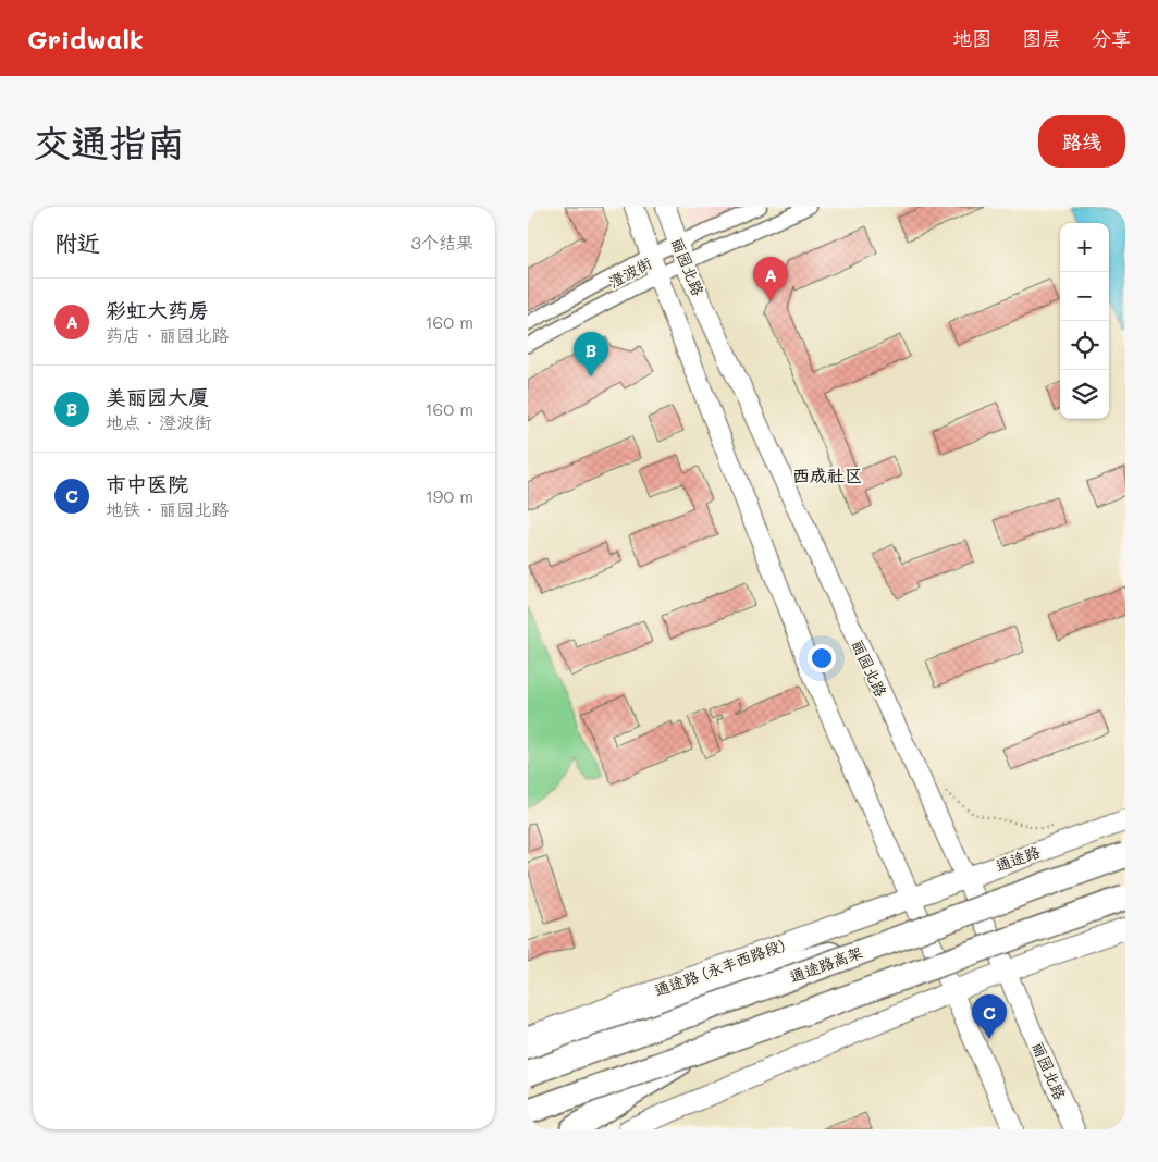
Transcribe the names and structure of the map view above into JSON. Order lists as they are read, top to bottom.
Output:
{
  "streets": {
    "highway": ["通途路高架"],
    "main road": ["丽园北路", "通途路", "通途路 (永丰西路段)"],
    "street": ["澄波街"]
  },
  "crossings": [
    ["丽园北路", "澄波街"],
    ["丽园北路", "通途路"],
    ["丽园北路", "通途路 (永丰西路段)"],
    ["通途路", "通途路 (永丰西路段)"]
  ],
  "districts": ["西成社区"],
  "page": {
    "header": "Gridwalk",
    "nav": ["地图", "图层", "分享"],
    "buttons": "路线",
    "title": "交通指南",
    "heading": ["附近", "3个结果"],
    "map_buttons": ["+", "−"],
    "pins": ["A", "B", "C"],
    "list": [
      {
        "mark": "A",
        "name": "彩虹大药房",
        "note": "药店 · 丽园北路",
        "value": "160 m"
      },
      {
        "mark": "B",
        "name": "美丽园大厦",
        "note": "地点 · 澄波街",
        "value": "160 m"
      },
      {
        "mark": "C",
        "name": "市中医院",
        "note": "地铁 · 丽园北路",
        "value": "190 m"
      }
    ]
  }
}
